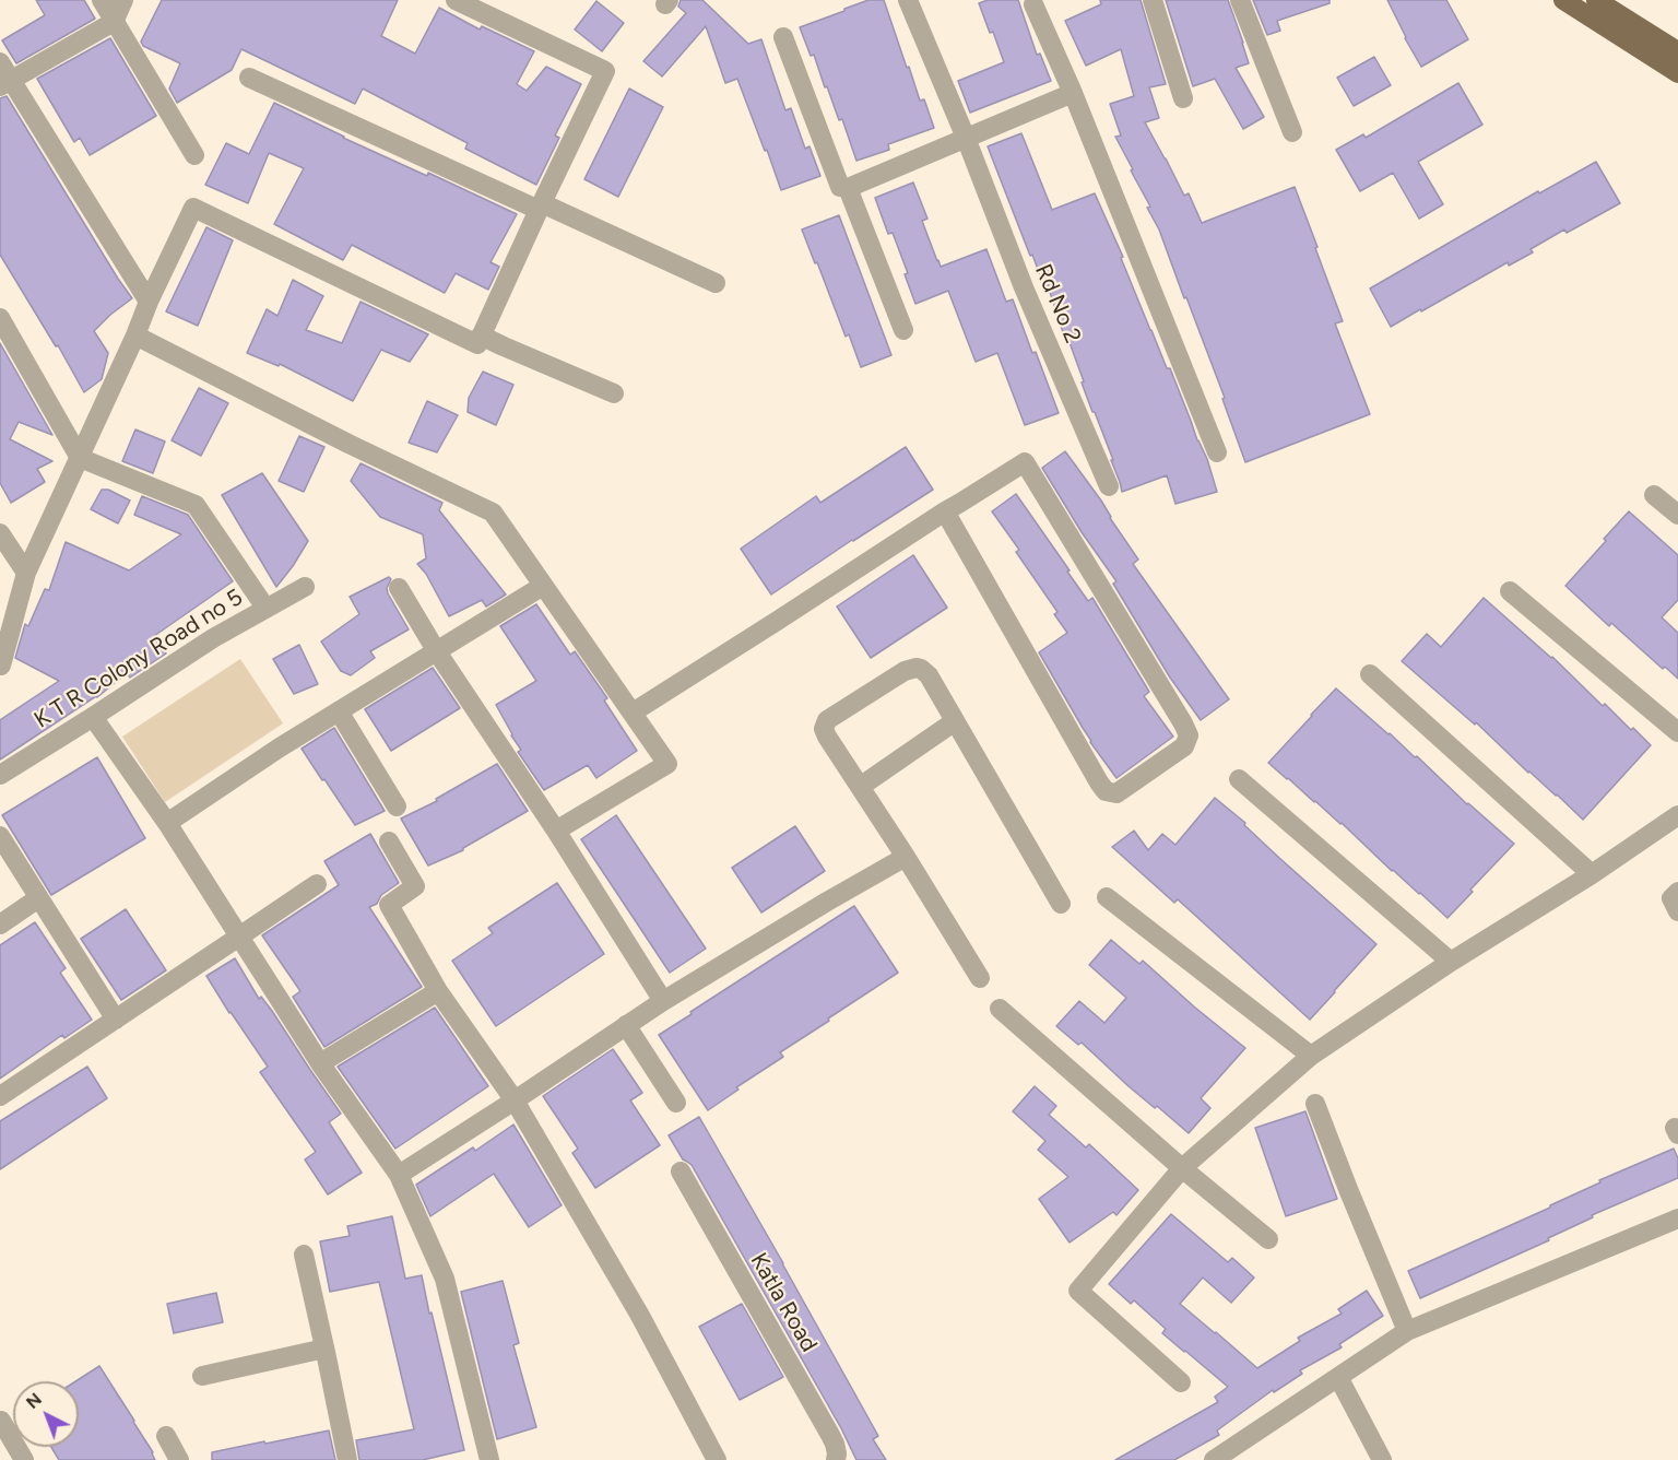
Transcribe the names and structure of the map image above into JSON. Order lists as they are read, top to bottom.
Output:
{
  "streets": {
    "street": ["Rd No 2", "K T R Colony Road no 5", "Katla Road"]
  },
  "north": "top left"
}
